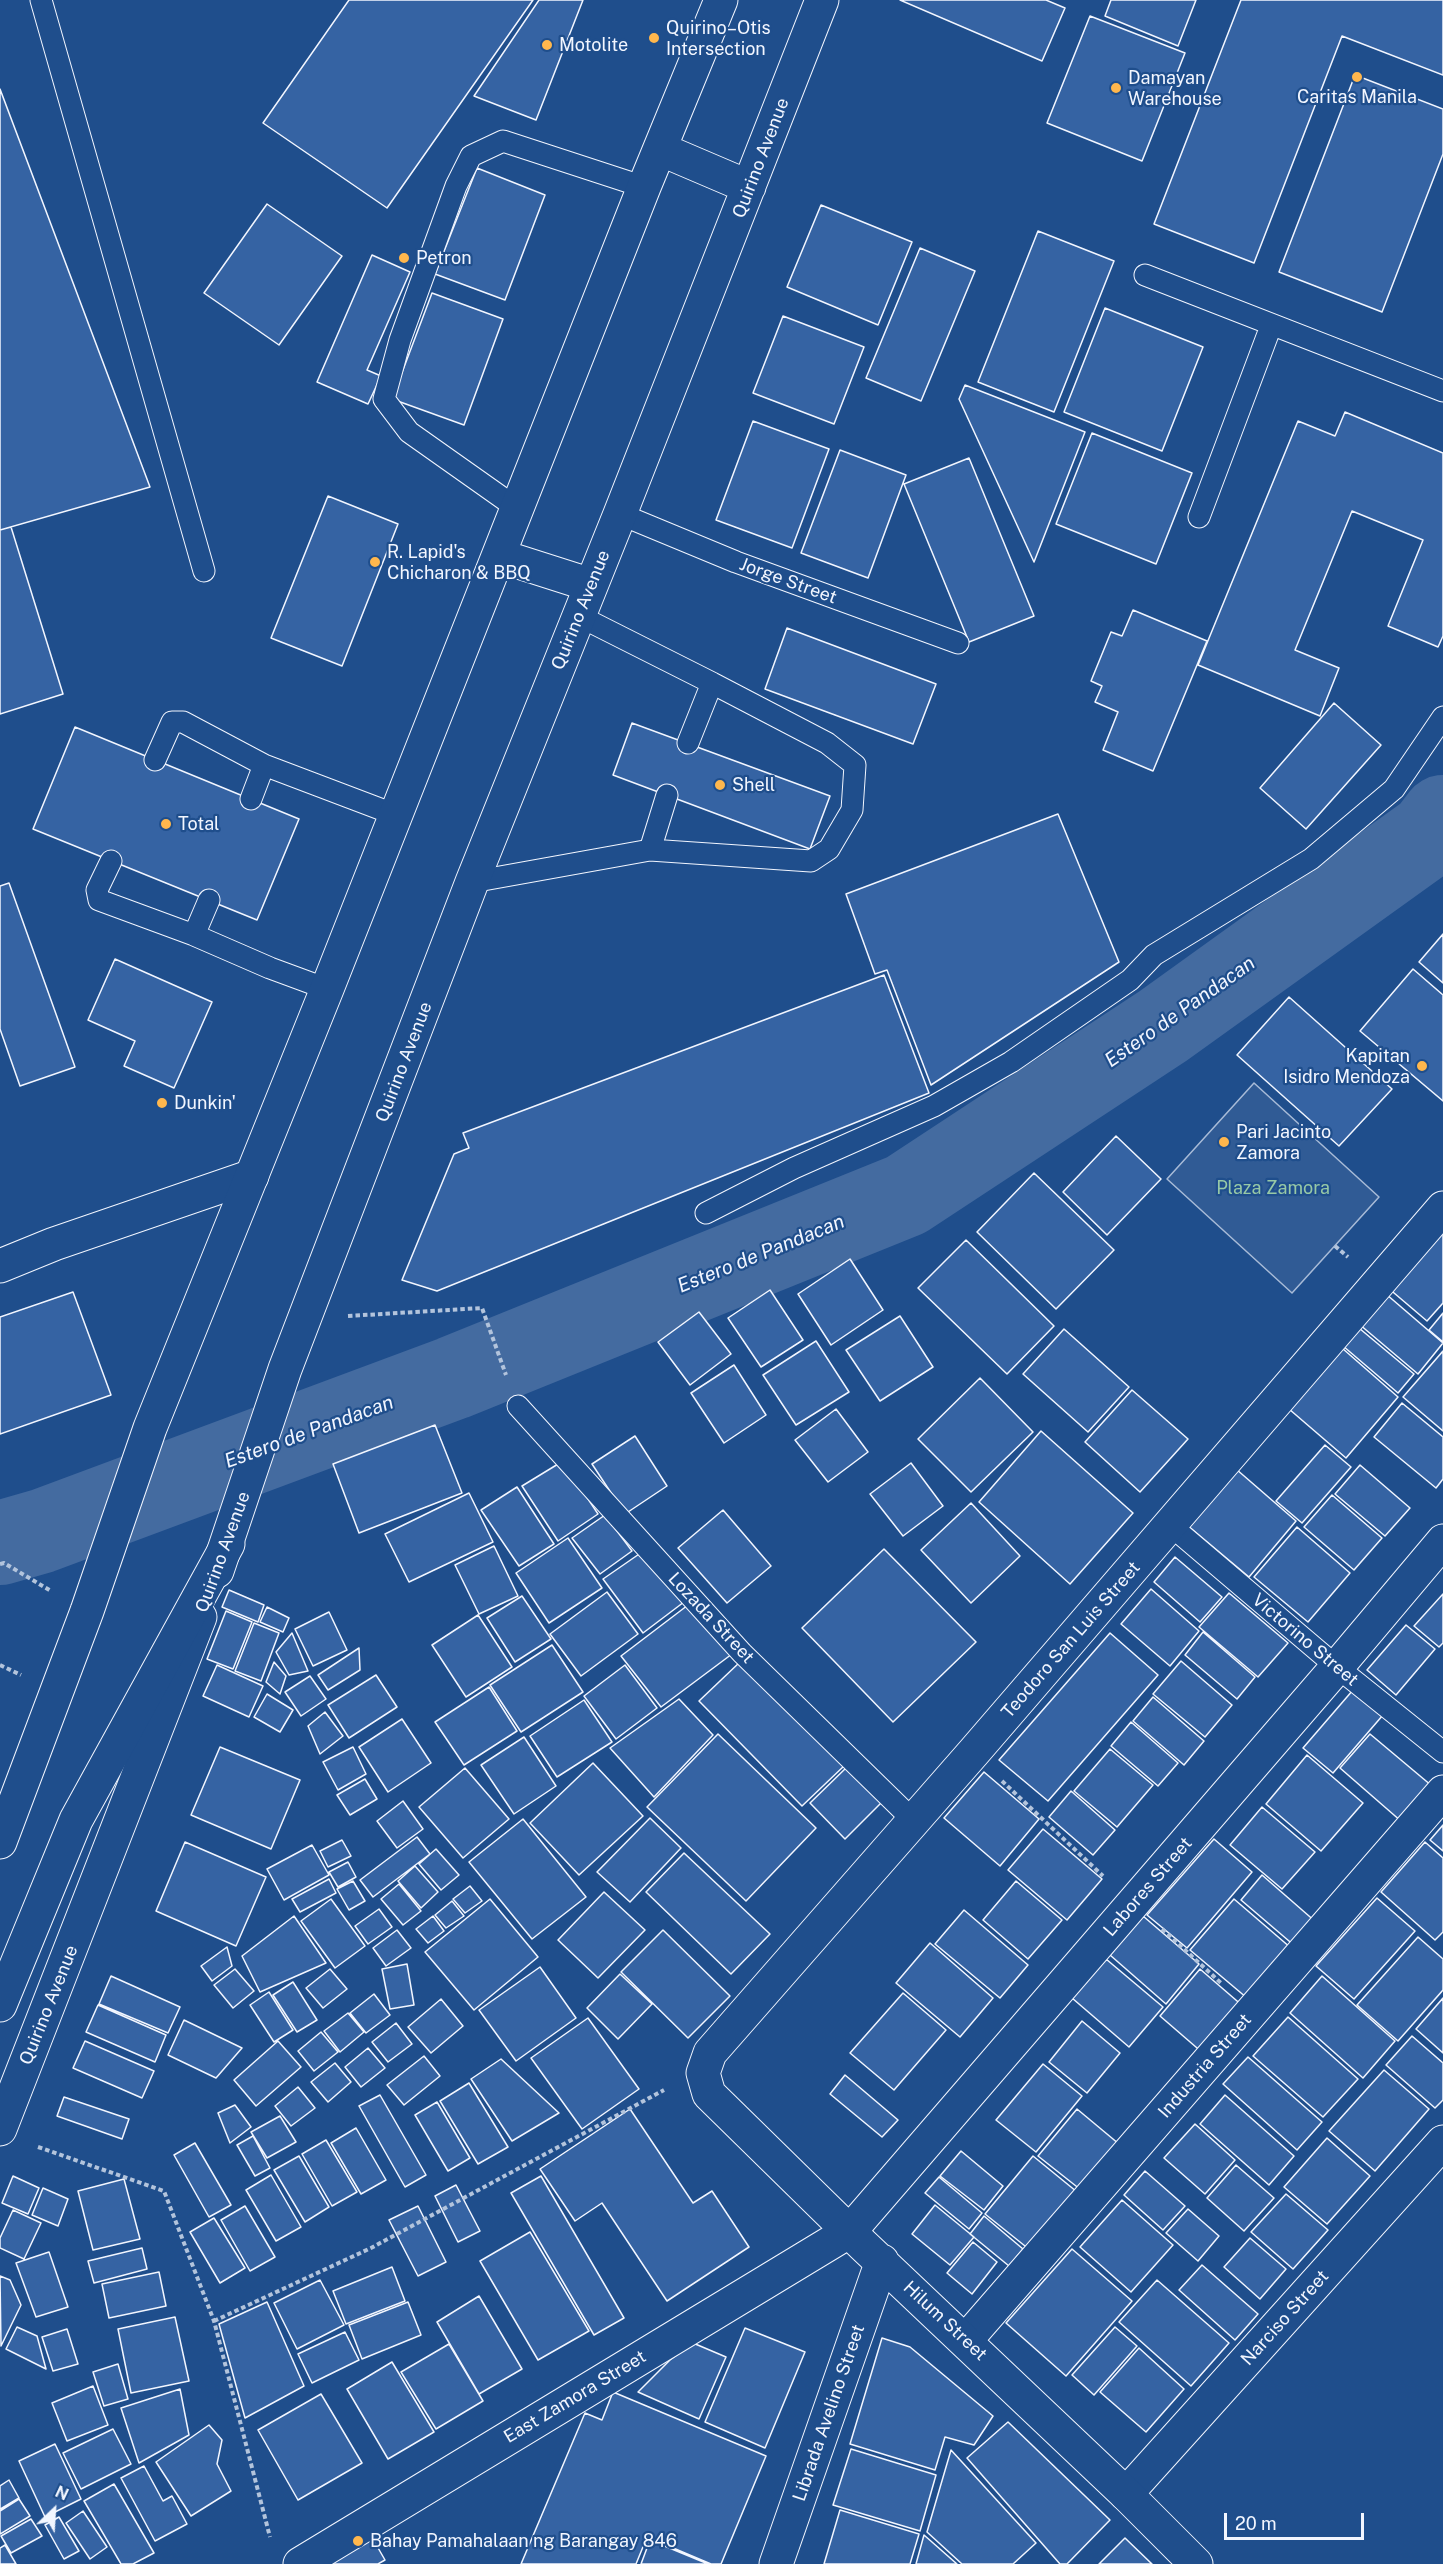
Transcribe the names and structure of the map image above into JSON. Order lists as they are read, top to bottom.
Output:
{
  "streets": {
    "main road": [
      "Quirino Avenue",
      "Teodoro San Luis Street",
      "Labores Street",
      "Industria Street",
      "Narciso Street",
      "Hilum Street",
      "East Zamora Street",
      "Librada Avelino Street"
    ],
    "lane": ["Jorge Street", "Lozada Street", "Victorino Street"]
  },
  "crossings": [
    ["Quirino Avenue", "Jorge Street"],
    ["Lozada Street", "Teodoro San Luis Street"],
    ["Teodoro San Luis Street", "Victorino Street"],
    ["Teodoro San Luis Street", "Hilum Street"],
    ["Victorino Street", "Labores Street"],
    ["Labores Street", "Hilum Street"],
    ["Labores Street", "East Zamora Street"],
    ["Industria Street", "Hilum Street"],
    ["Narciso Street", "Hilum Street"],
    ["Hilum Street", "East Zamora Street"],
    ["Hilum Street", "Librada Avelino Street"]
  ],
  "water": ["Estero de Pandacan"],
  "parks": ["Plaza Zamora"],
  "places": [
    "Quirino–Otis Intersection",
    "Motolite",
    "Caritas Manila",
    "Damayan Warehouse",
    "Petron",
    "R. Lapid's Chicharon & BBQ",
    "Shell",
    "Total",
    "Kapitan Isidro Mendoza",
    "Dunkin'",
    "Pari Jacinto Zamora",
    "Bahay Pamahalaan ng Barangay 846"
  ],
  "scale_bar": "20 m",
  "north": "top right"
}
